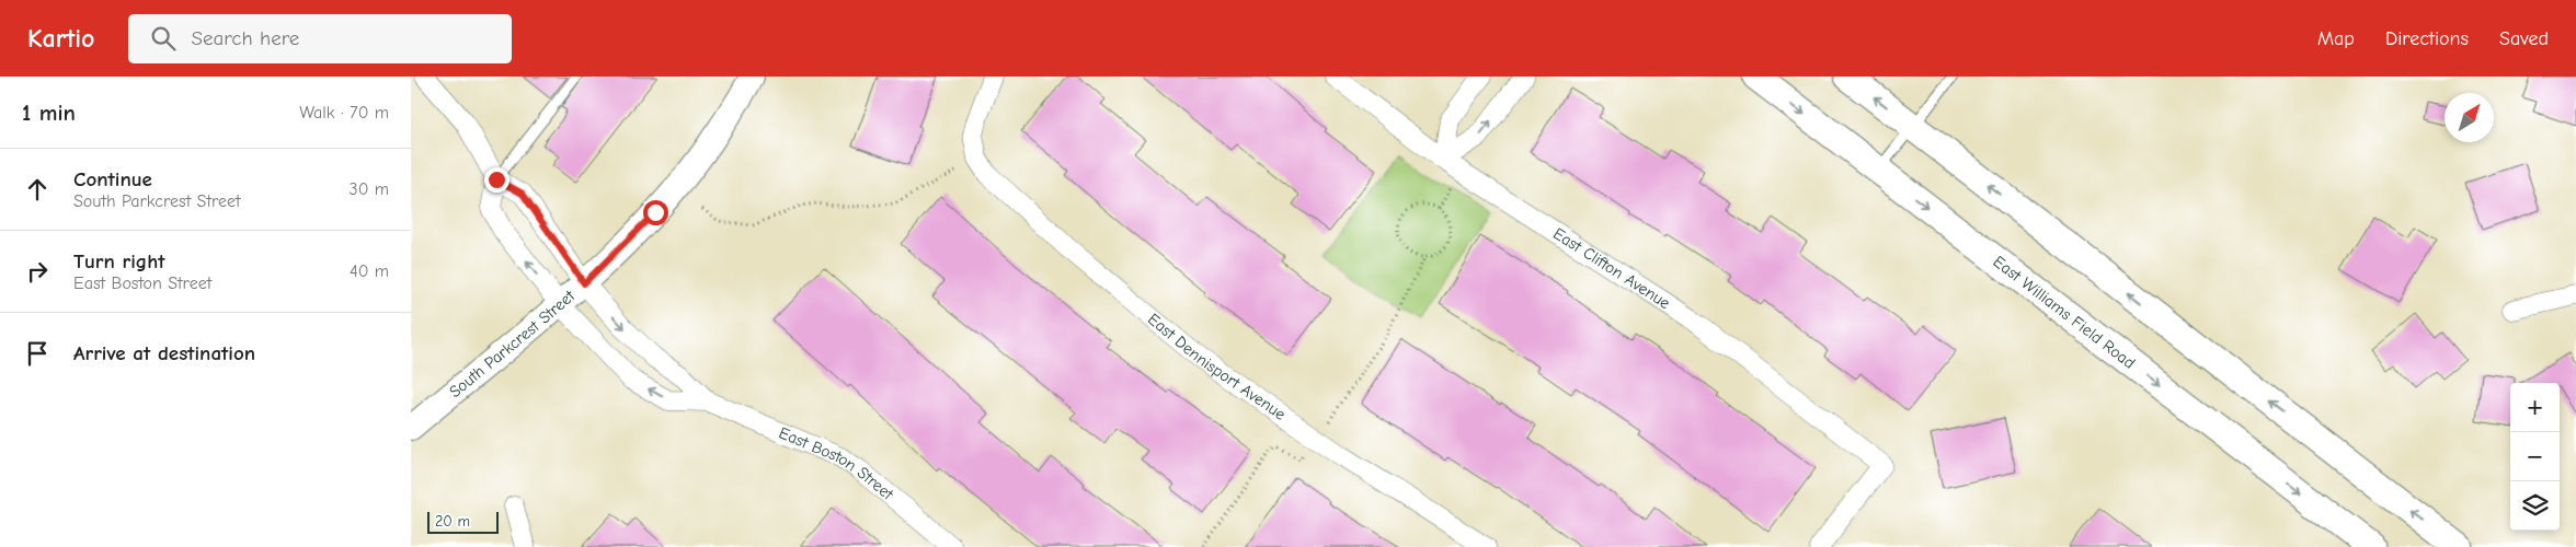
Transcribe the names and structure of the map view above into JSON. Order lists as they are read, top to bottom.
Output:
{
  "streets": {
    "main road": ["East Williams Field Road"],
    "street": [
      "East Clifton Avenue",
      "South Parkcrest Street",
      "East Dennisport Avenue",
      "East Boston Street"
    ]
  },
  "crossings": [
    ["South Parkcrest Street", "East Boston Street"]
  ],
  "scale_bar": "20 m",
  "north": "top right",
  "page": {
    "header": "Kartio",
    "search": "Search here",
    "nav": ["Map", "Directions", "Saved"],
    "heading": ["1 min", "Walk · 70 m"],
    "list": [
      ["Continue", "South Parkcrest Street", "30 m"],
      ["Turn right", "East Boston Street", "40 m"],
      "Arrive at destination"
    ],
    "map_buttons": ["+", "−"],
    "scale": "20 m"
  }
}
